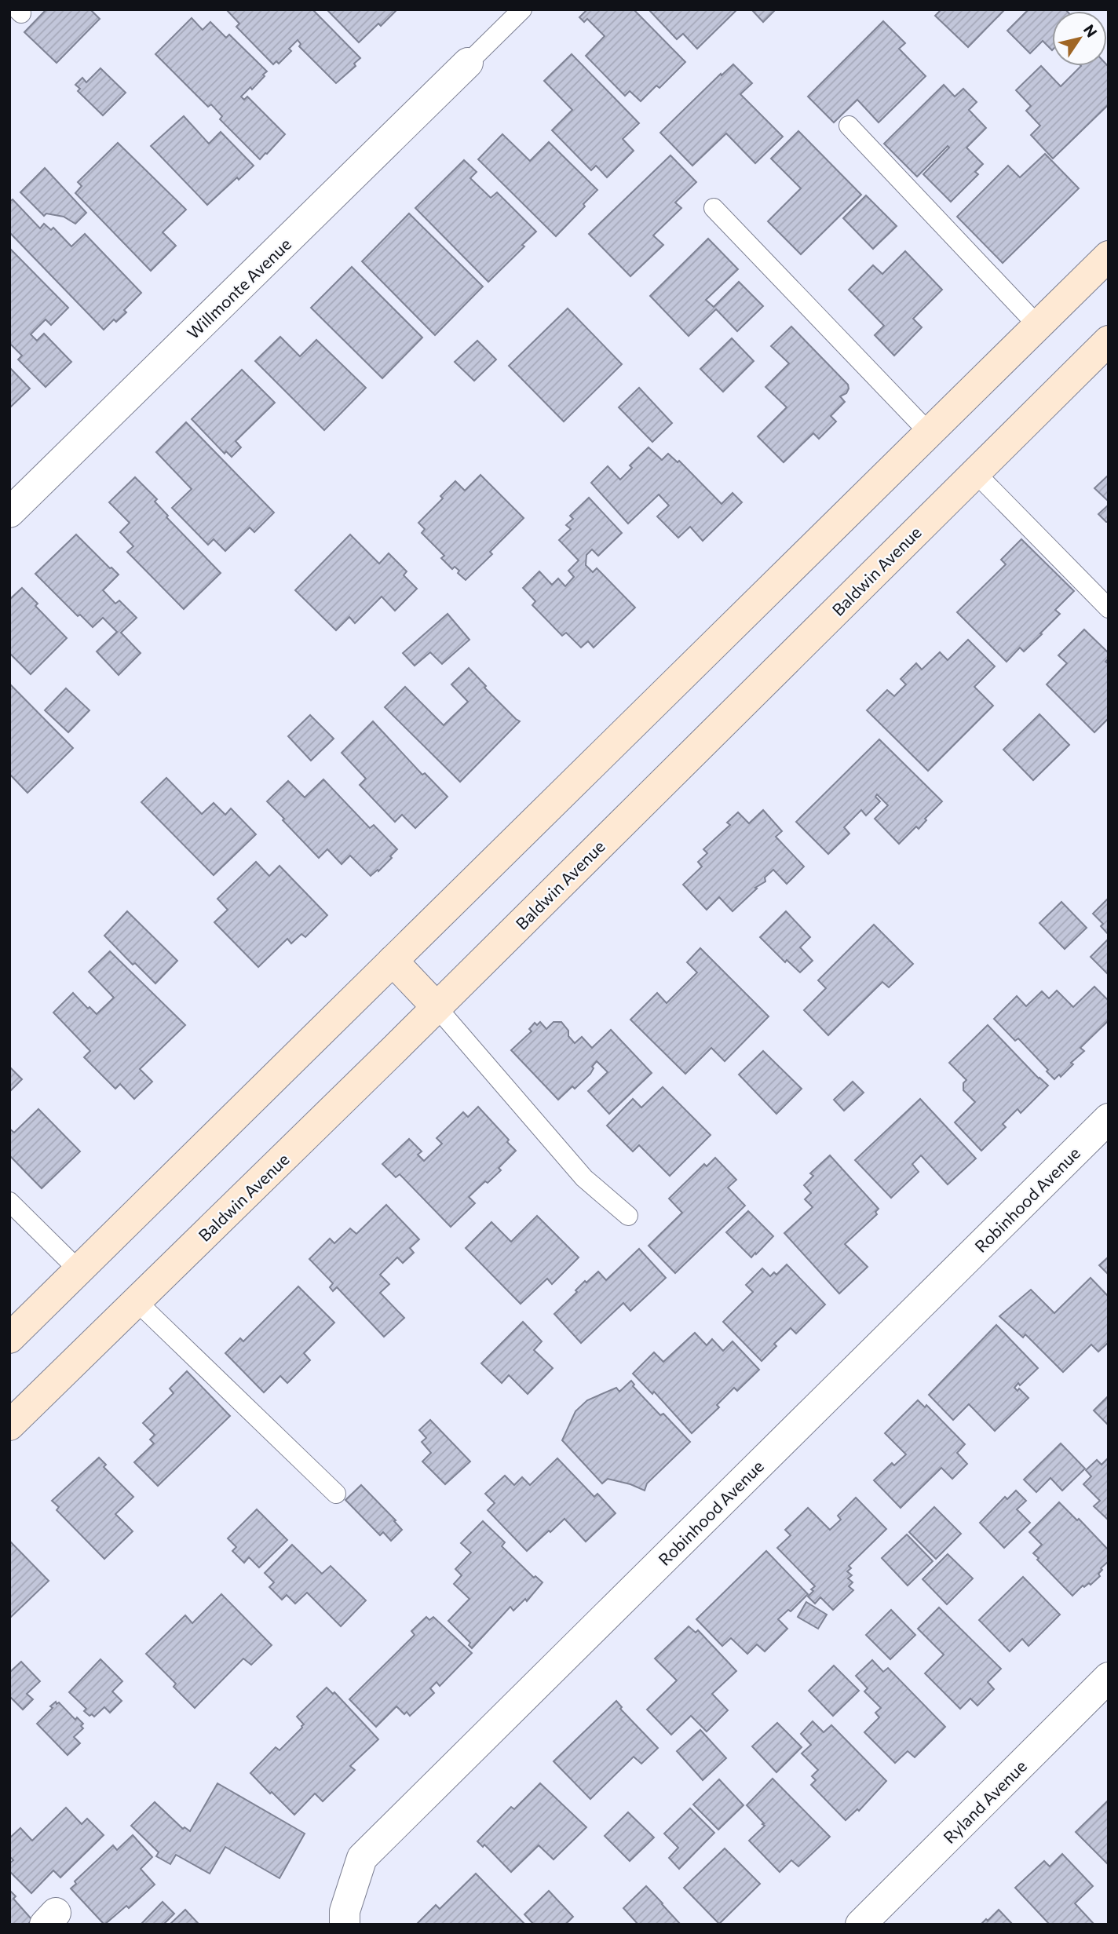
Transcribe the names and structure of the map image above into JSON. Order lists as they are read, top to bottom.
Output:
{
  "streets": {
    "main road": ["Baldwin Avenue"],
    "street": ["Willmonte Avenue", "Robinhood Avenue", "Ryland Avenue"]
  },
  "north": "top right"
}
